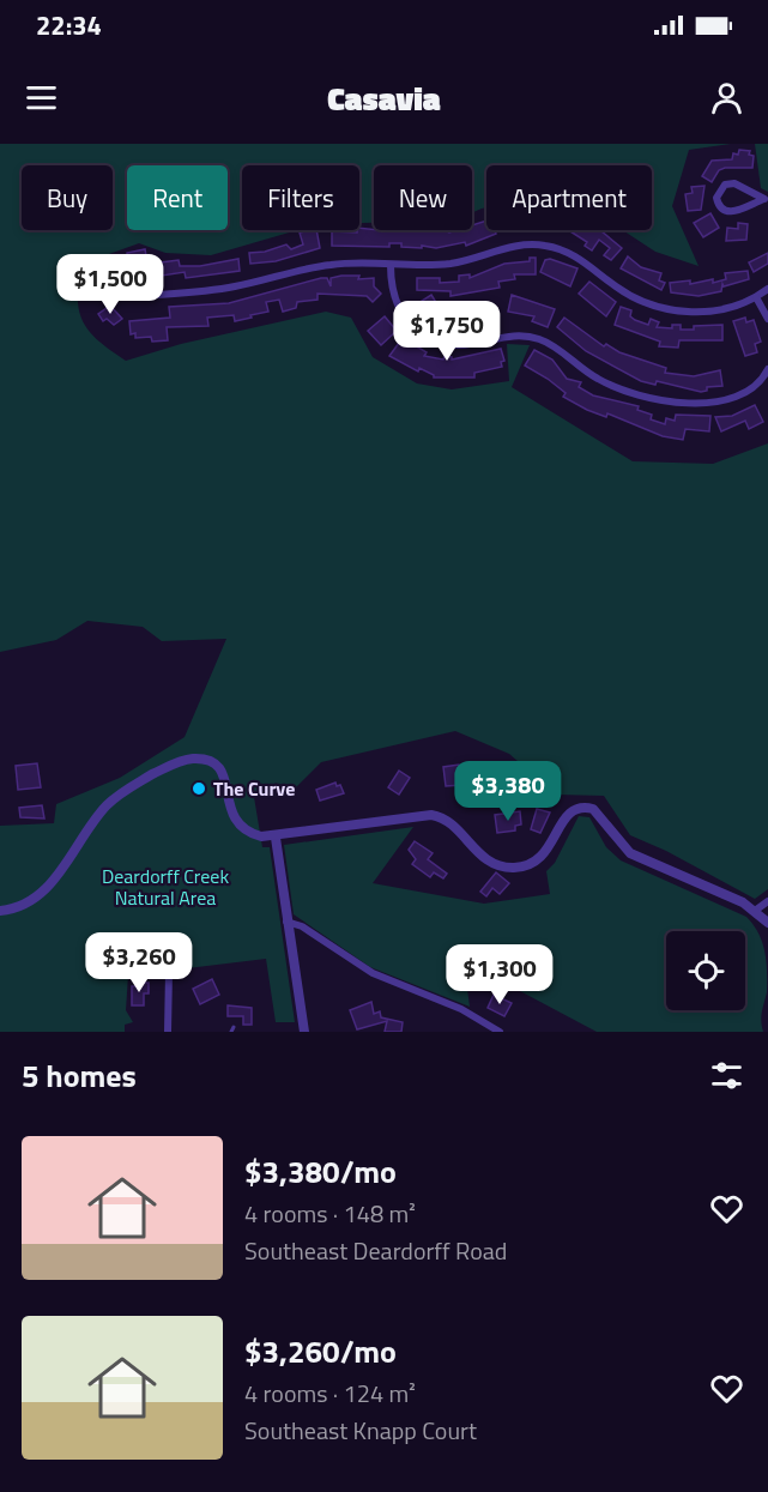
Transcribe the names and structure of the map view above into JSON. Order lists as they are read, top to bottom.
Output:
{
  "parks": ["Deardorff Creek Natural Area"],
  "places": ["The Curve"],
  "page": {
    "status": "22:34",
    "header": "Casavia",
    "chip": [
      "Buy",
      "Rent",
      "Filters",
      "New",
      "Apartment"
    ],
    "price": [
      "$1,500",
      "$1,750",
      "$3,380",
      "$3,260",
      "$1,300"
    ],
    "heading": "5 homes",
    "list": [
      {
        "name": "$3,380/mo",
        "note": "4 rooms · 148 m² · Southeast Deardorff Road"
      },
      {
        "name": "$3,260/mo",
        "note": "4 rooms · 124 m² · Southeast Knapp Court"
      }
    ]
  }
}
